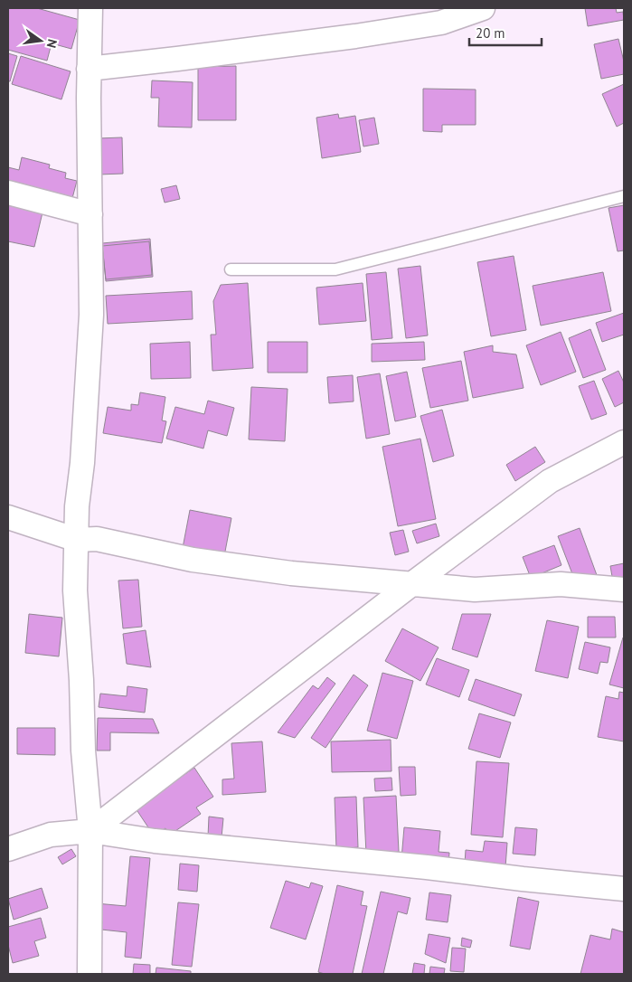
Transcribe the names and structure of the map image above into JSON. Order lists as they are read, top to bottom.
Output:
{
  "scale_bar": "20 m",
  "north": "right"
}
